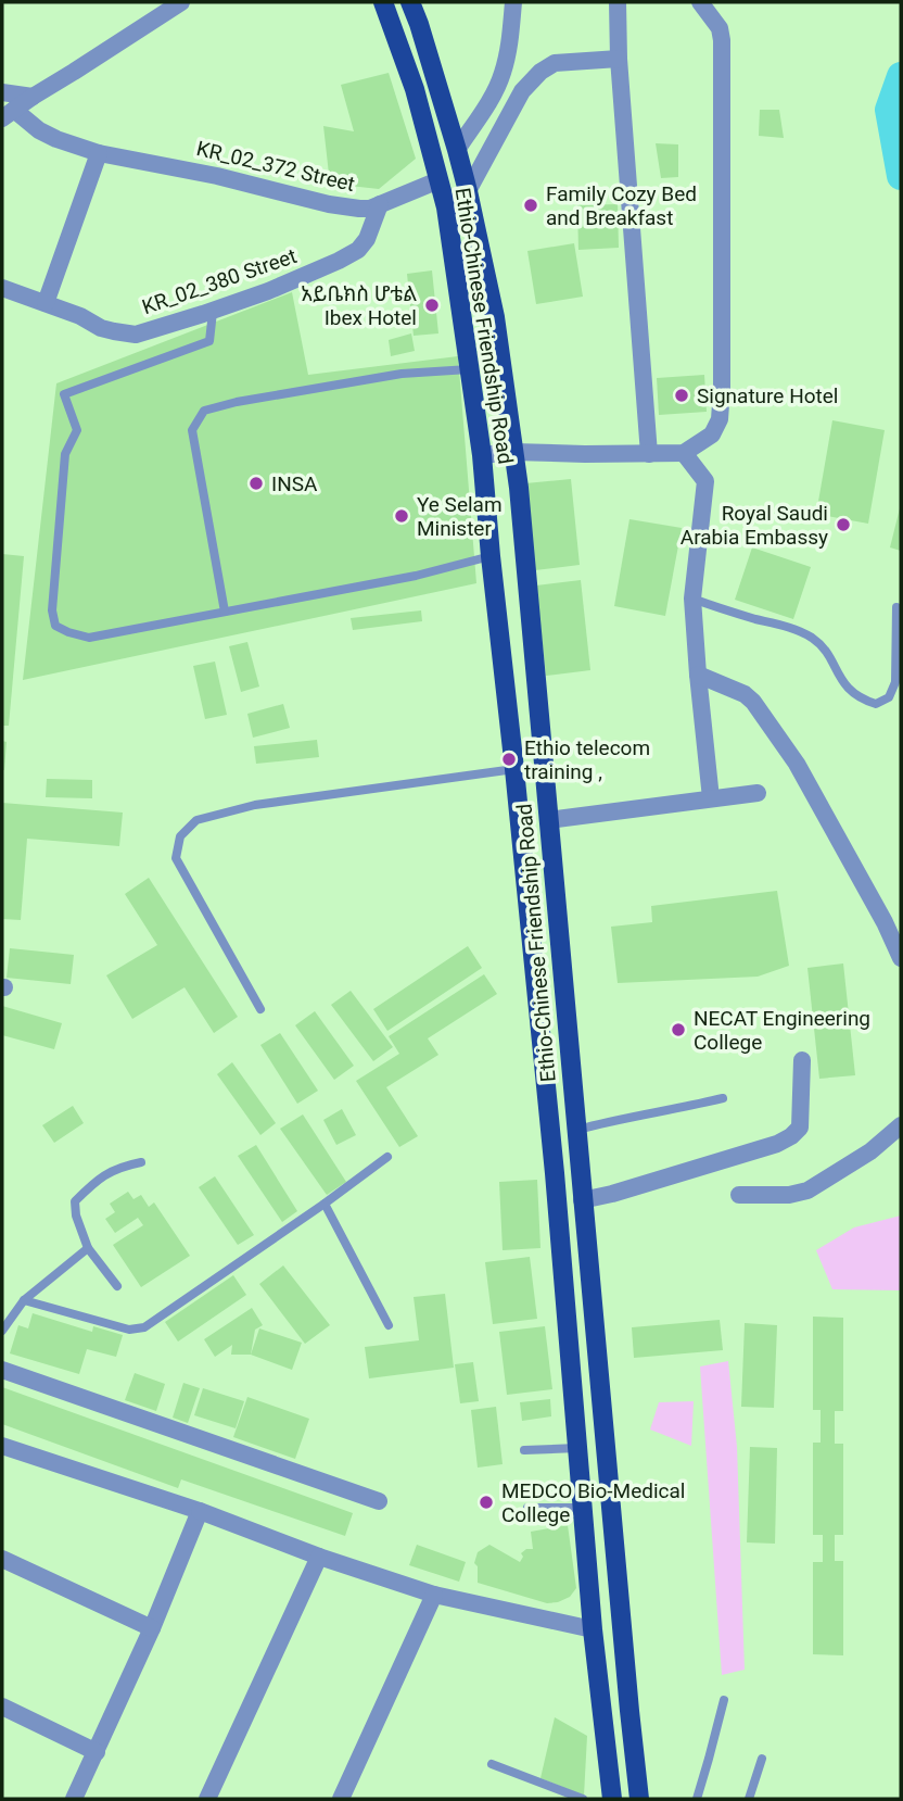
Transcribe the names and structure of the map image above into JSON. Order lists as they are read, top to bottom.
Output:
{
  "streets": {
    "main road": ["Ethio-Chinese Friendship Road"],
    "street": ["KR_02_372 Street", "KR_02_380 Street"]
  },
  "crossings": [
    ["KR_02_372 Street", "KR_02_380 Street"],
    ["KR_02_372 Street", "Ethio-Chinese Friendship Road"]
  ],
  "places": [
    "Family Cozy Bed and Breakfast",
    "አይቤክስ ሆቴል Ibex Hotel",
    "Signature Hotel",
    "INSA",
    "Ye Selam Minister",
    "Royal Saudi Arabia Embassy",
    "Ethio telecom training ,",
    "NECAT Engineering College",
    "MEDCO Bio-Medical College"
  ]
}
